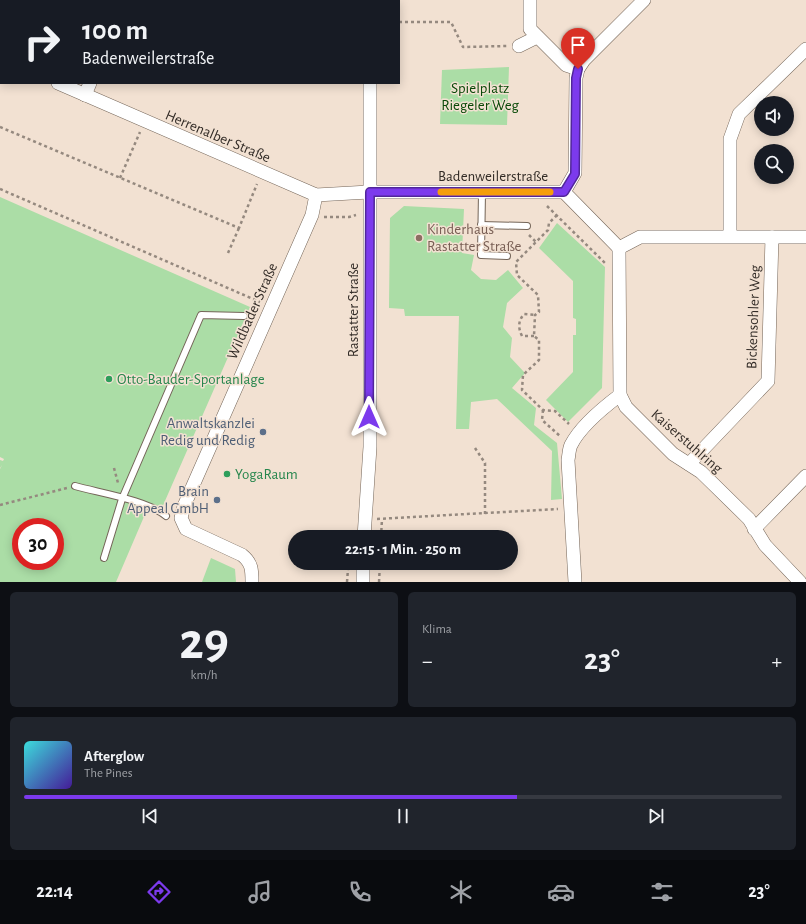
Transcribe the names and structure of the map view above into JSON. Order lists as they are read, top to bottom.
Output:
{
  "streets": {
    "street": [
      "Herrenalber Straße",
      "Badenweilerstraße",
      "Rastatter Straße",
      "Wildbader Straße",
      "Bickensohler Weg",
      "Kaiserstuhlring"
    ]
  },
  "crossings": [
    ["Herrenalber Straße", "Badenweilerstraße"],
    ["Herrenalber Straße", "Rastatter Straße"],
    ["Herrenalber Straße", "Wildbader Straße"],
    ["Badenweilerstraße", "Rastatter Straße"],
    ["Bickensohler Weg", "Kaiserstuhlring"]
  ],
  "parks": ["Spielplatz Riegeler Weg"],
  "places": [
    "Kinderhaus Rastatter Straße",
    "Otto-Bauder-Sportanlage",
    "Anwaltskanzlei Redig und Redig",
    "YogaRaum",
    "Brain Appeal GmbH"
  ],
  "page": {
    "turn": ["100 m", "Badenweilerstraße"],
    "limit": "30",
    "trip": "22:15 · 1 Min. · 250 m",
    "tile": [
      ["29", "km/h"],
      "Klima"
    ],
    "heat": ["−", "23°", "+"],
    "song": ["Afterglow", "The Pines"],
    "tabs": ["22:14", "23°"]
  }
}
